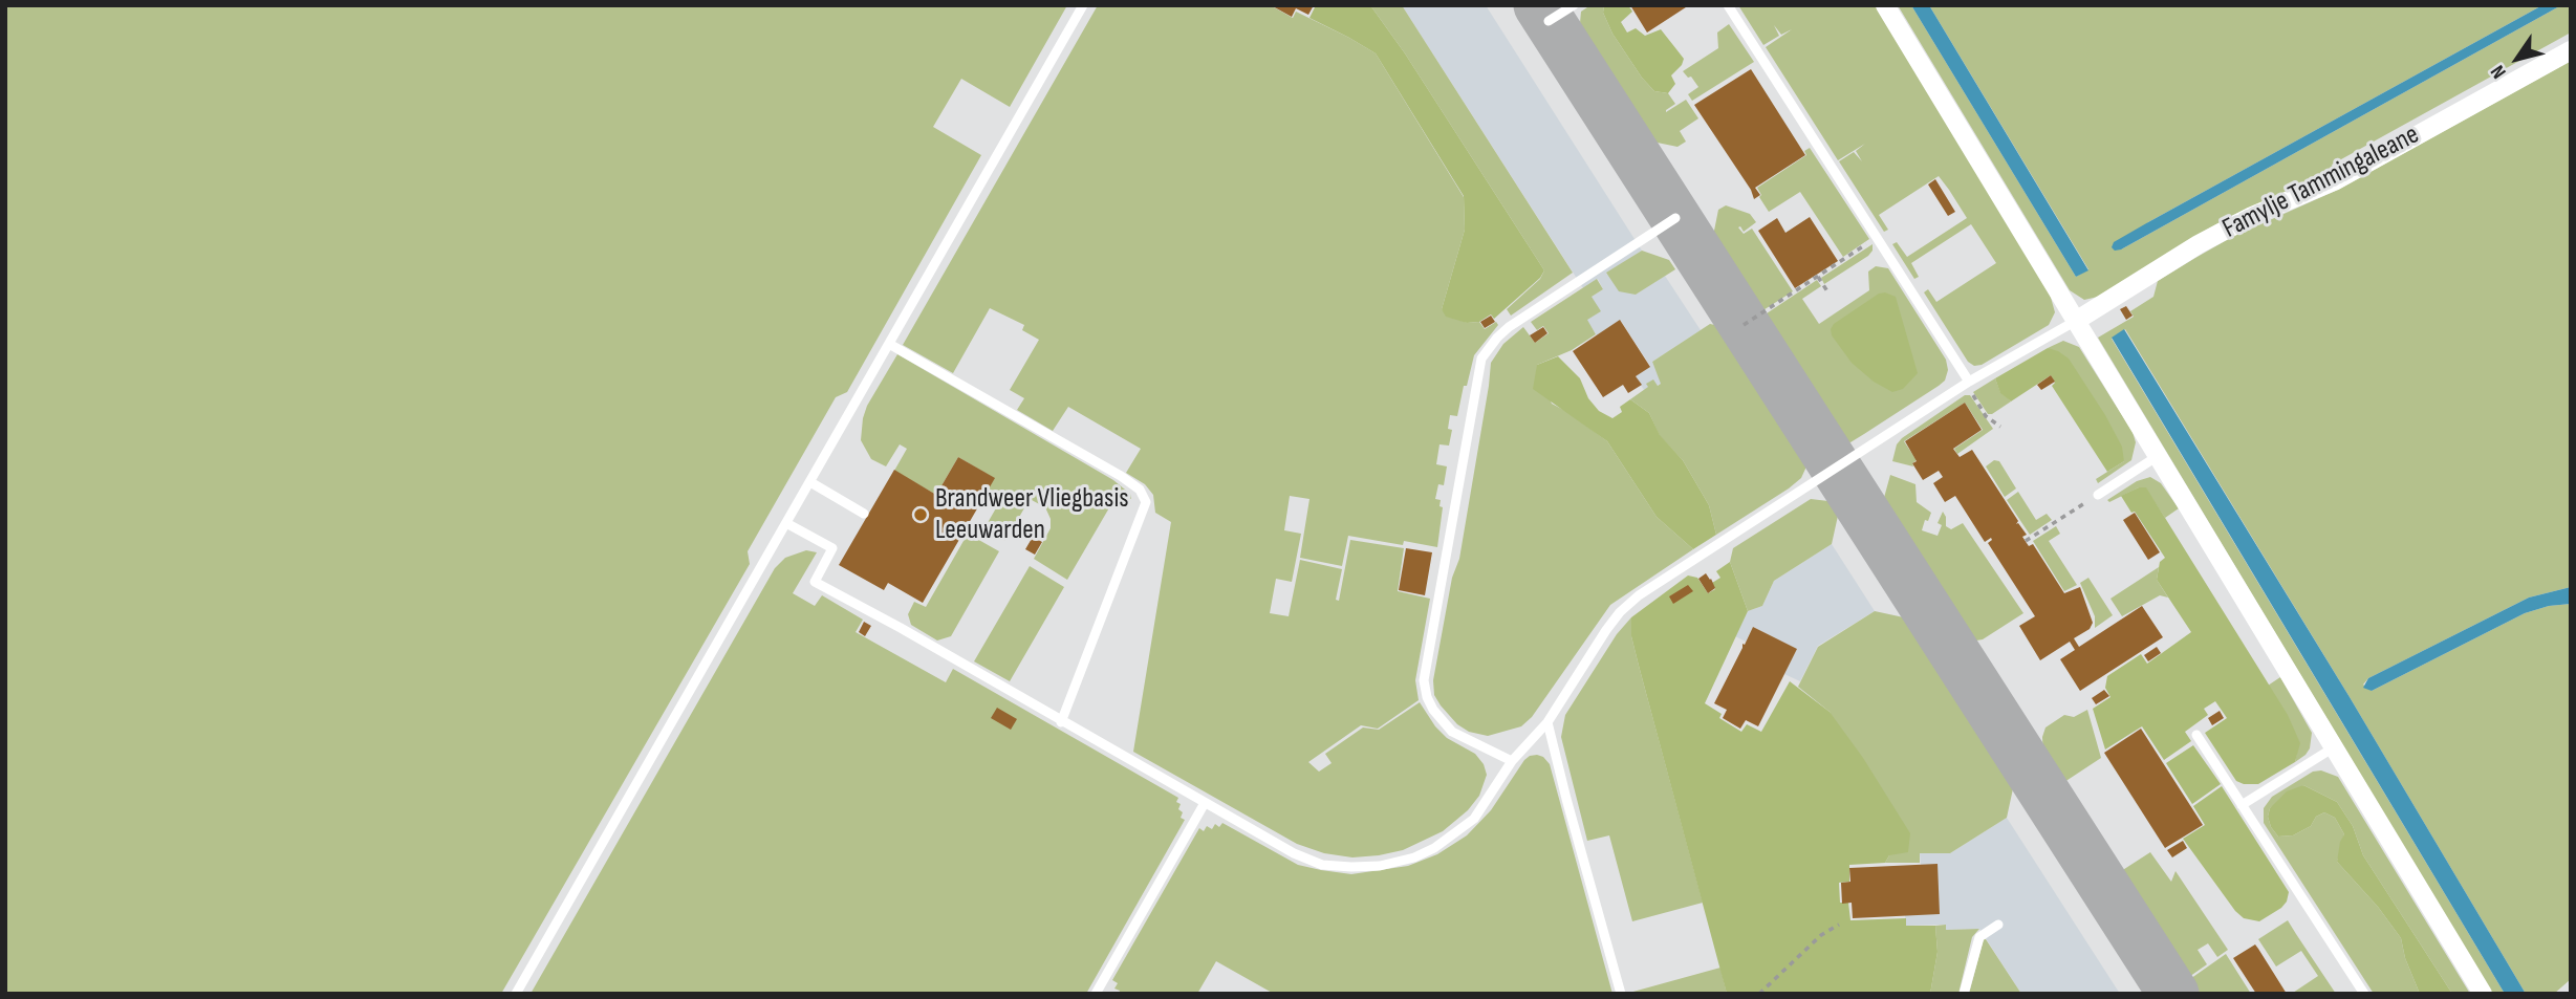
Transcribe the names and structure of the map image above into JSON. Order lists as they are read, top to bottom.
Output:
{
  "streets": {
    "street": ["Famylje Tammingaleane"]
  },
  "places": ["Brandweer Vliegbasis Leeuwarden"],
  "north": "bottom left"
}
